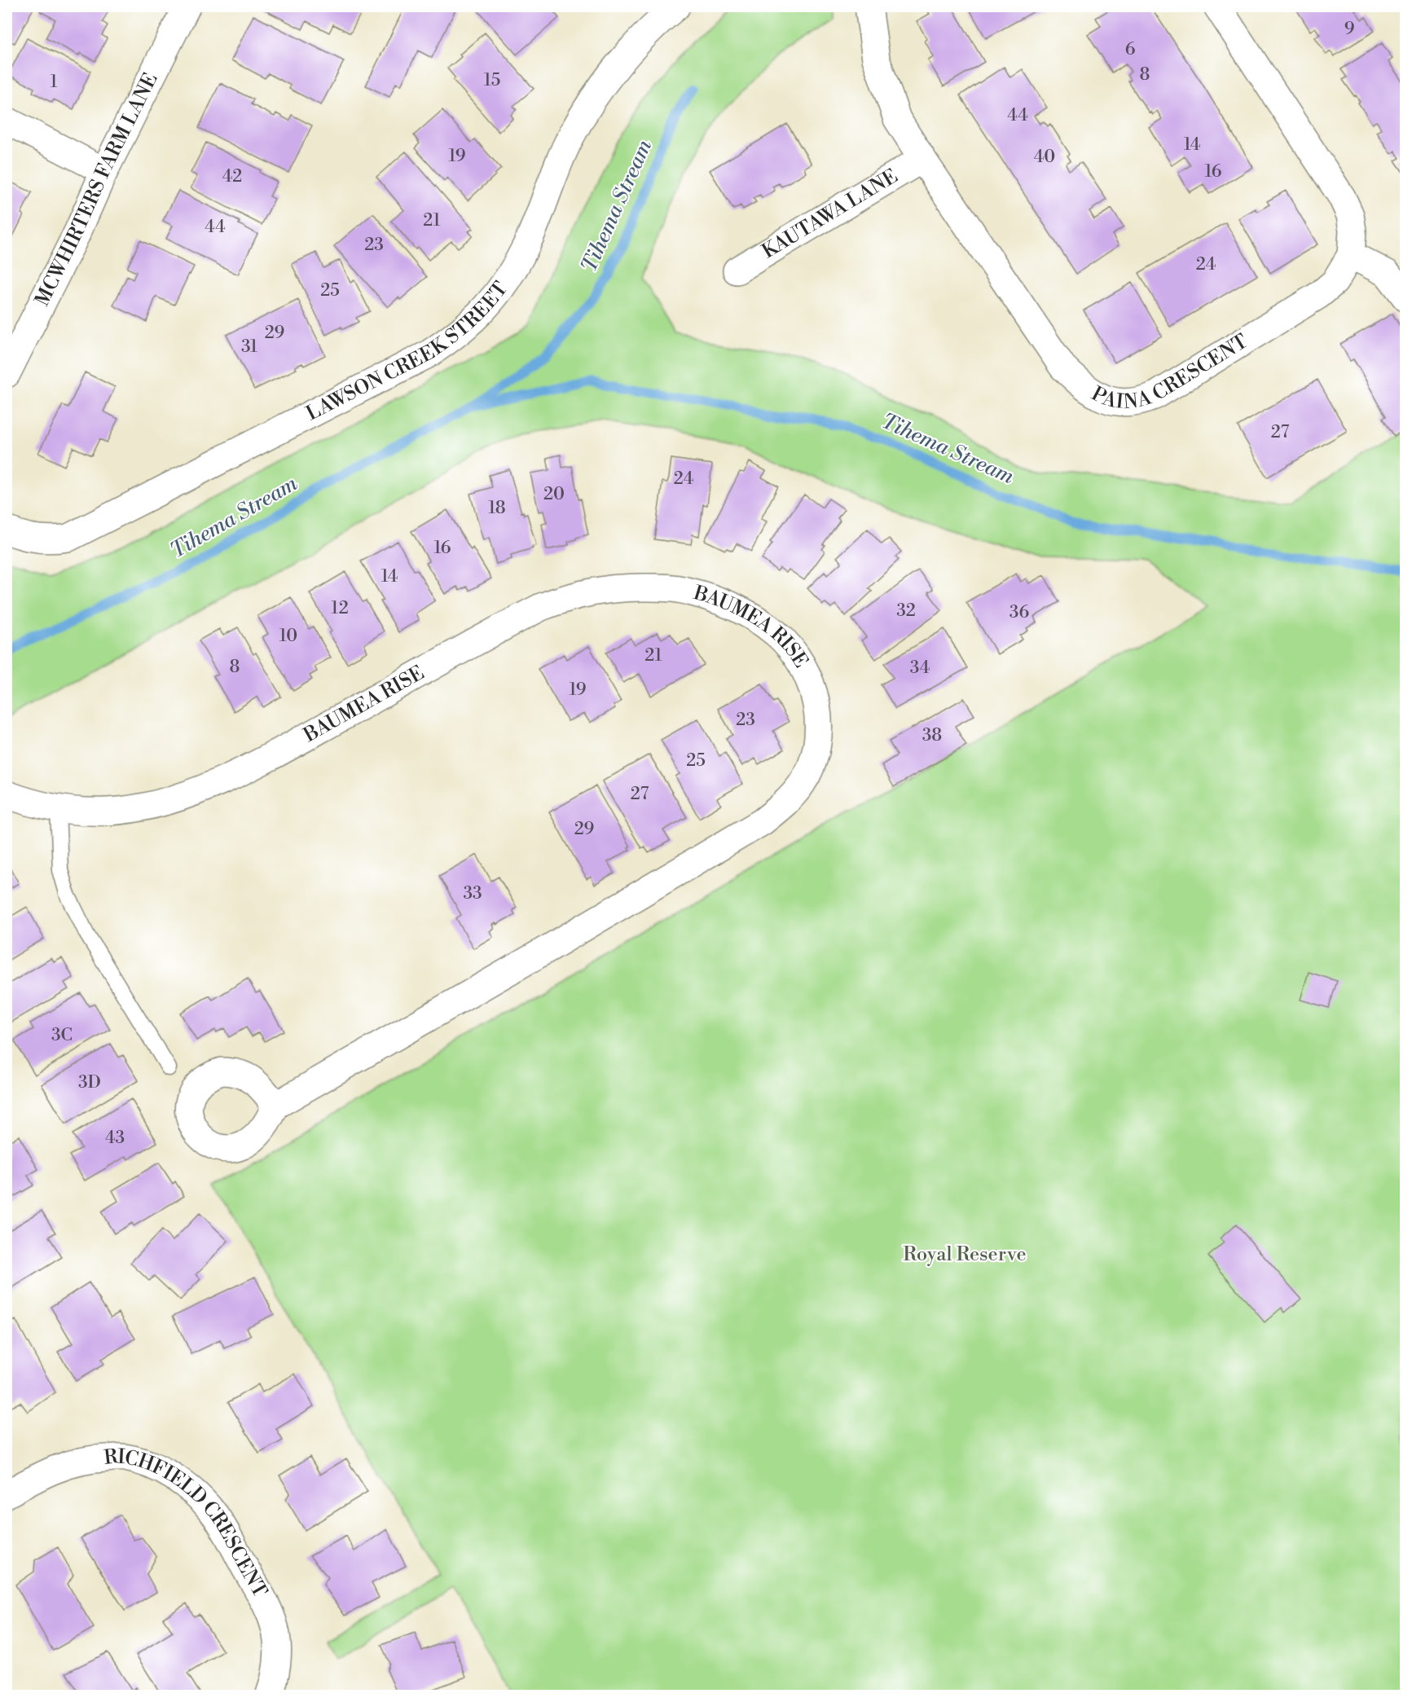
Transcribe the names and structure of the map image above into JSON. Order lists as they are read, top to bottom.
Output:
{
  "streets": {
    "street": [
      "MCWHIRTERS FARM LANE",
      "KAUTAWA LANE",
      "LAWSON CREEK STREET",
      "PAINA CRESCENT",
      "BAUMEA RISE",
      "RICHFIELD CRESCENT"
    ]
  },
  "crossings": [
    ["KAUTAWA LANE", "PAINA CRESCENT"]
  ],
  "water": ["Tihema Stream"],
  "parks": ["Royal Reserve"],
  "house_numbers": [
    "9",
    "6",
    "8",
    "15",
    "1",
    "44",
    "14",
    "19",
    "40",
    "16",
    "42",
    "21",
    "44",
    "23",
    "24",
    "25",
    "29",
    "31",
    "27",
    "24",
    "20",
    "18",
    "16",
    "14",
    "12",
    "32",
    "36",
    "10",
    "21",
    "8",
    "34",
    "19",
    "23",
    "38",
    "25",
    "27",
    "29",
    "33",
    "3C",
    "3D",
    "43"
  ]
}
